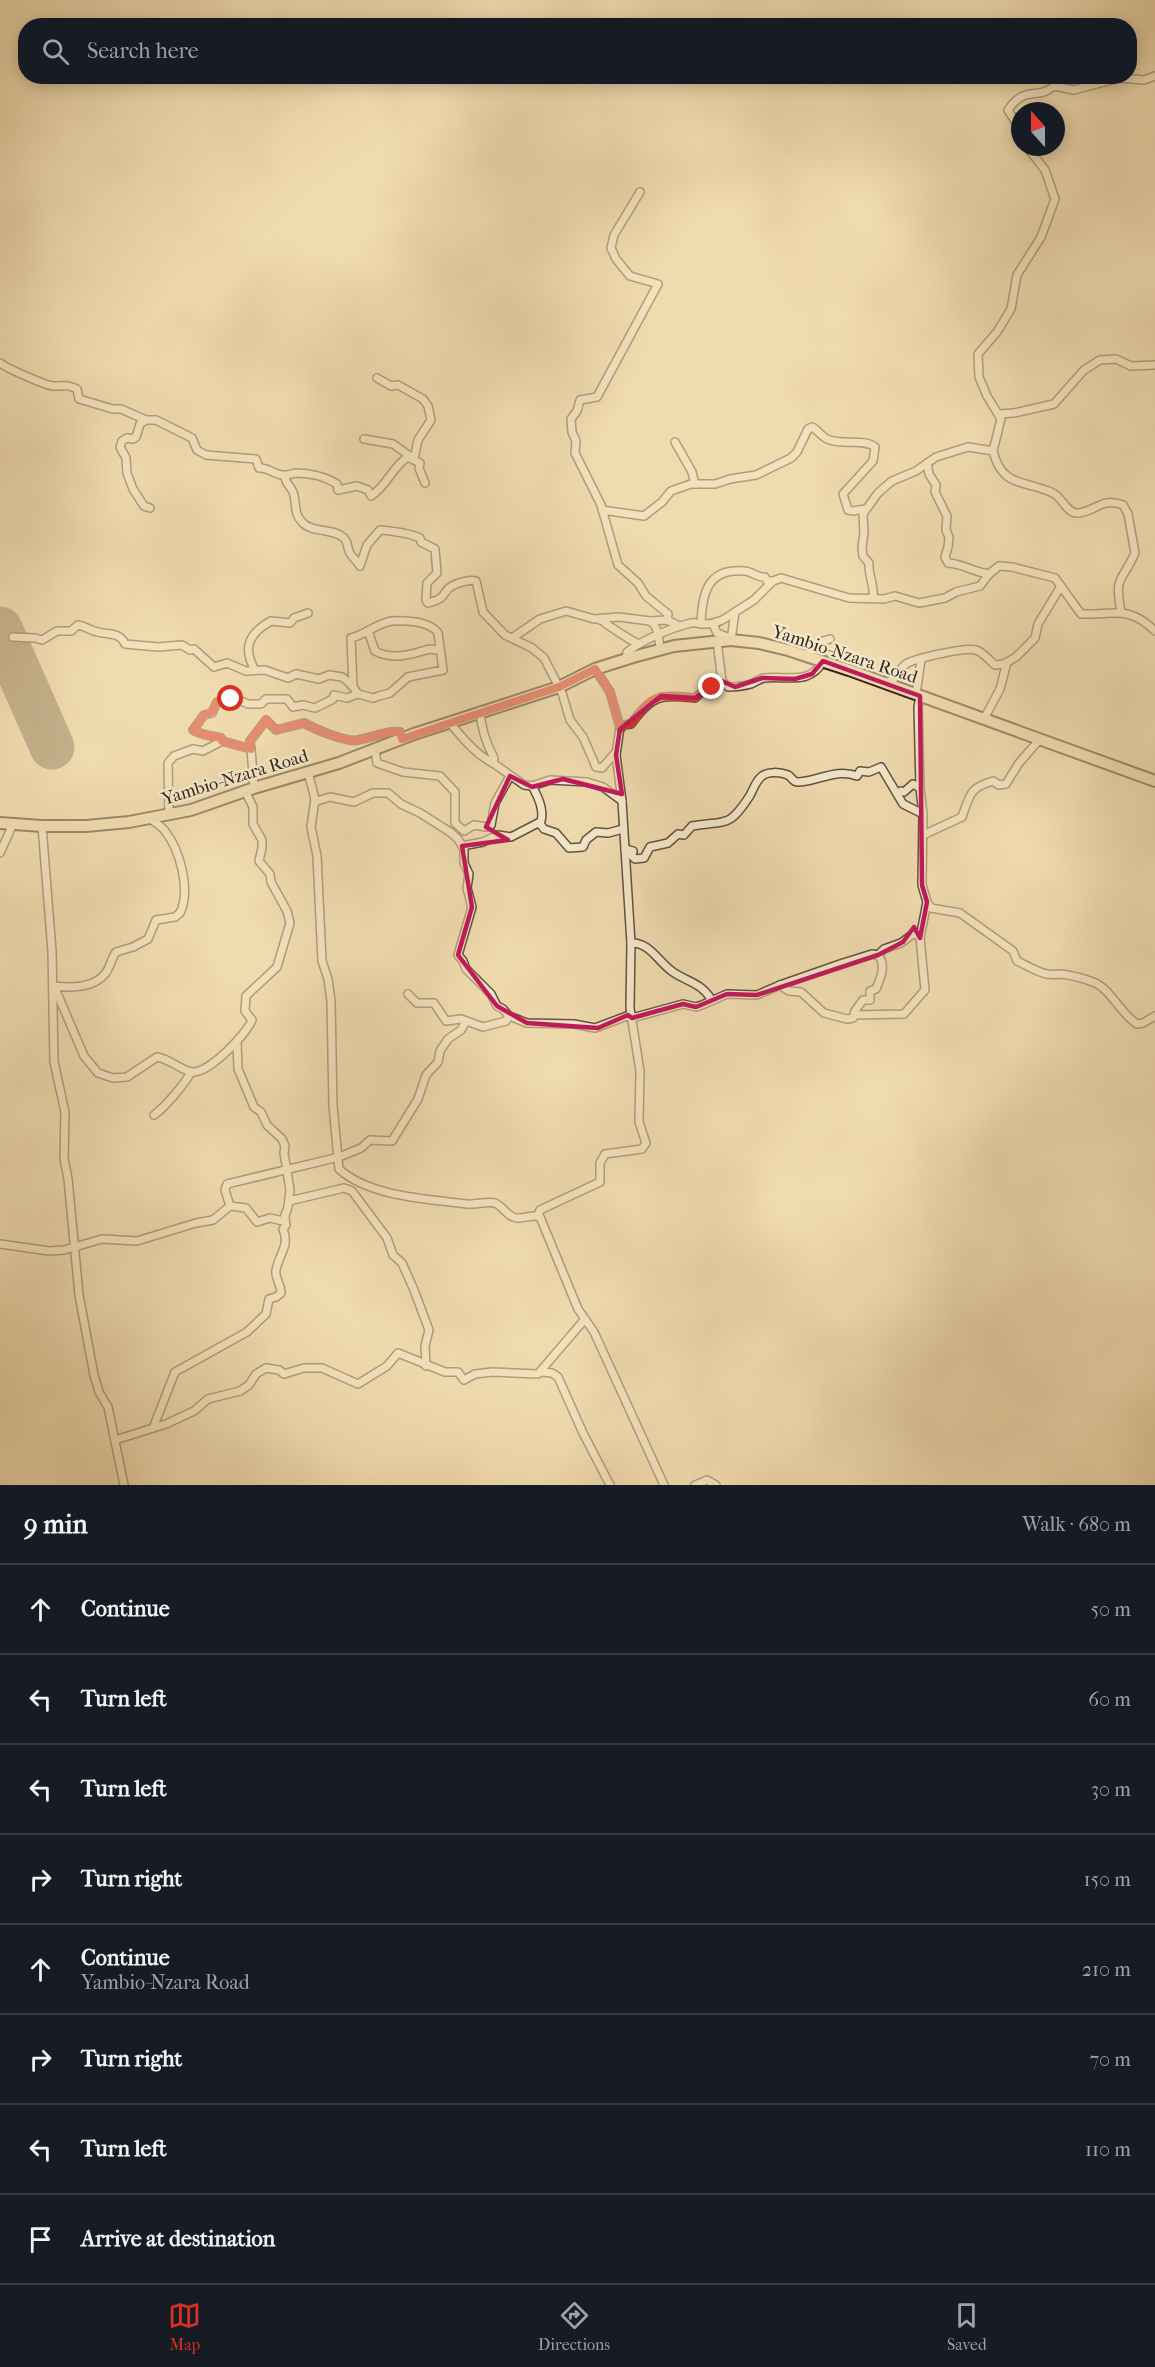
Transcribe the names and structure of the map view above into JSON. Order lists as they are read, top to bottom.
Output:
{
  "streets": {
    "main road": ["Yambio-Nzara Road"]
  },
  "north": "top",
  "page": {
    "search": "Search here",
    "heading": ["9 min", "Walk · 680 m"],
    "list": [
      ["Continue", "50 m"],
      ["Turn left", "60 m"],
      ["Turn left", "30 m"],
      ["Turn right", "150 m"],
      ["Continue", "Yambio-Nzara Road", "210 m"],
      ["Turn right", "70 m"],
      ["Turn left", "110 m"],
      "Arrive at destination"
    ],
    "nav": ["Map", "Directions", "Saved"]
  }
}
